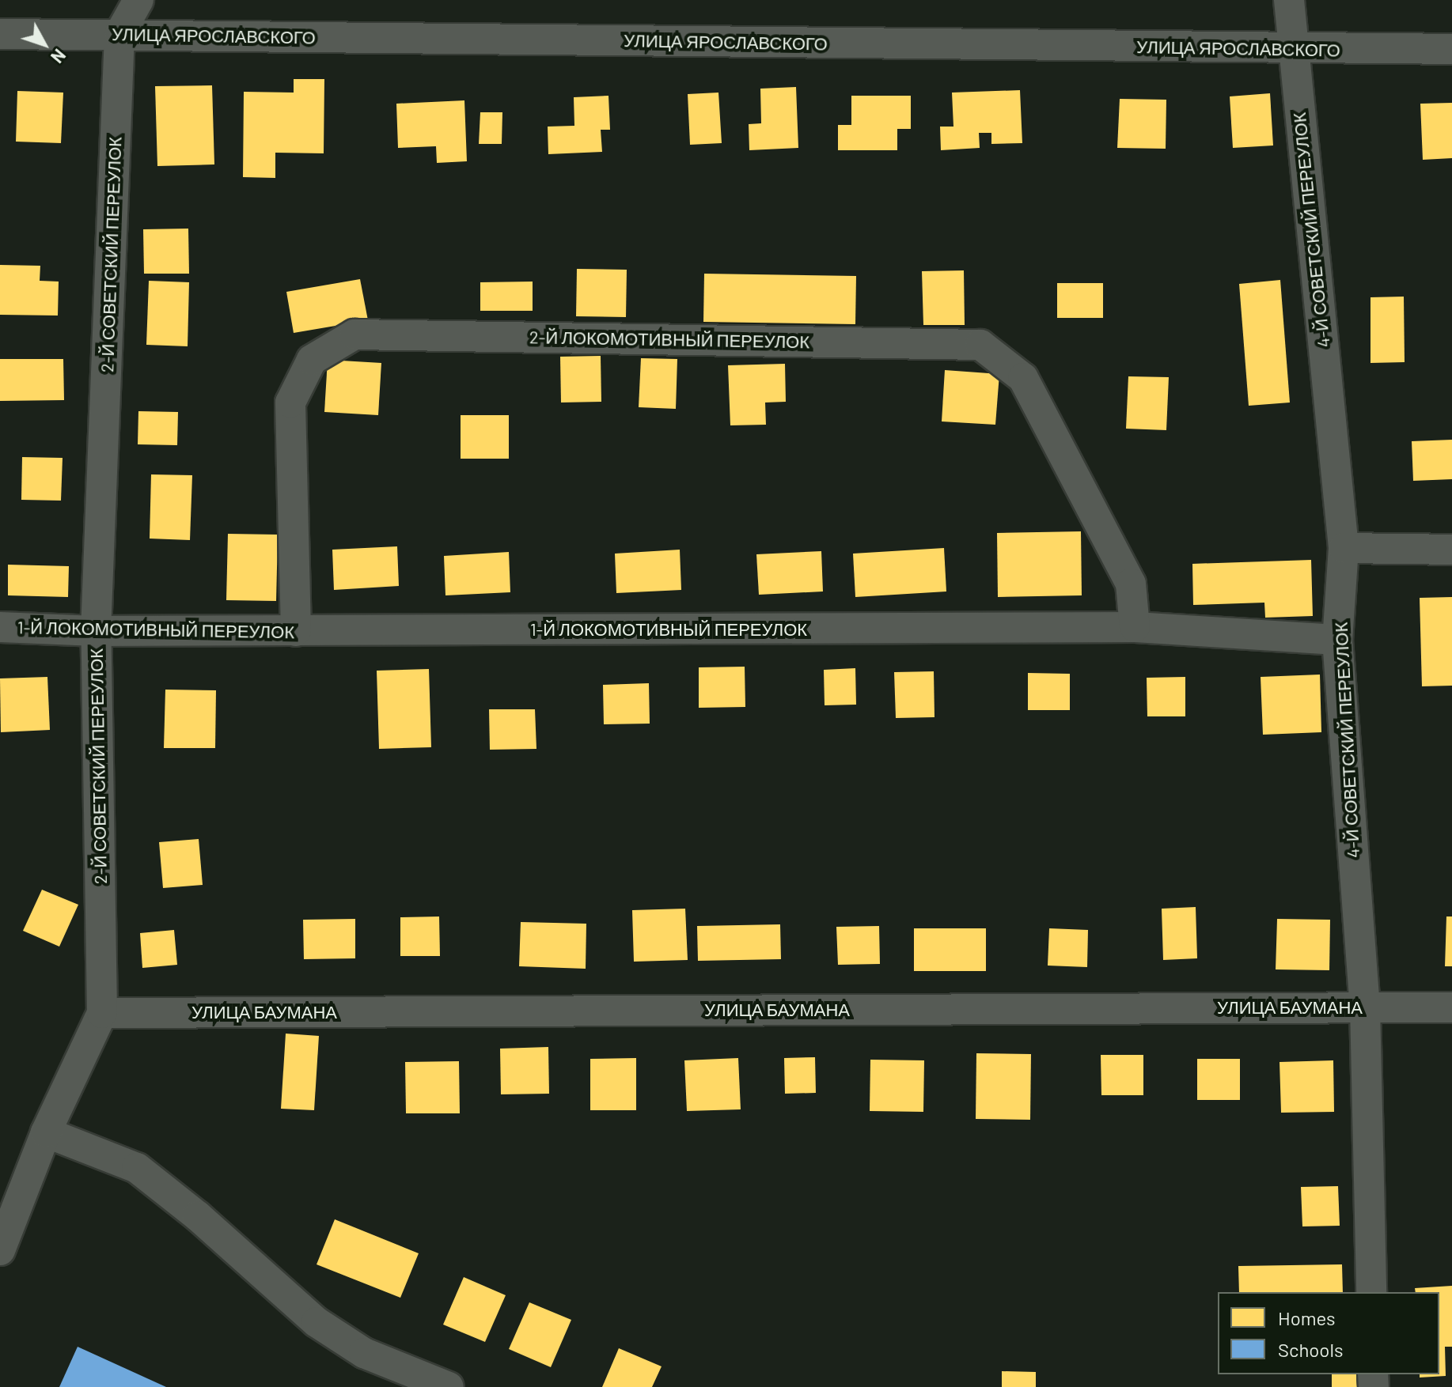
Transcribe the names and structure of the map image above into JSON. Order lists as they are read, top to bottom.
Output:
{
  "streets": {
    "street": [
      "УЛИЦА ЯРОСЛАВСКОГО",
      "4-Й СОВЕТСКИЙ ПЕРЕУЛОК",
      "2-Й СОВЕТСКИЙ ПЕРЕУЛОК",
      "2-Й ЛОКОМОТИВНЫЙ ПЕРЕУЛОК",
      "1-Й ЛОКОМОТИВНЫЙ ПЕРЕУЛОК",
      "УЛИЦА БАУМАНА"
    ]
  },
  "crossings": [
    ["УЛИЦА ЯРОСЛАВСКОГО", "4-Й СОВЕТСКИЙ ПЕРЕУЛОК"],
    ["УЛИЦА ЯРОСЛАВСКОГО", "2-Й СОВЕТСКИЙ ПЕРЕУЛОК"],
    ["4-Й СОВЕТСКИЙ ПЕРЕУЛОК", "1-Й ЛОКОМОТИВНЫЙ ПЕРЕУЛОК"],
    ["4-Й СОВЕТСКИЙ ПЕРЕУЛОК", "УЛИЦА БАУМАНА"],
    ["2-Й СОВЕТСКИЙ ПЕРЕУЛОК", "1-Й ЛОКОМОТИВНЫЙ ПЕРЕУЛОК"],
    ["2-Й СОВЕТСКИЙ ПЕРЕУЛОК", "УЛИЦА БАУМАНА"],
    ["2-Й ЛОКОМОТИВНЫЙ ПЕРЕУЛОК", "1-Й ЛОКОМОТИВНЫЙ ПЕРЕУЛОК"]
  ],
  "legend": ["Homes", "Schools"],
  "north": "bottom right"
}
